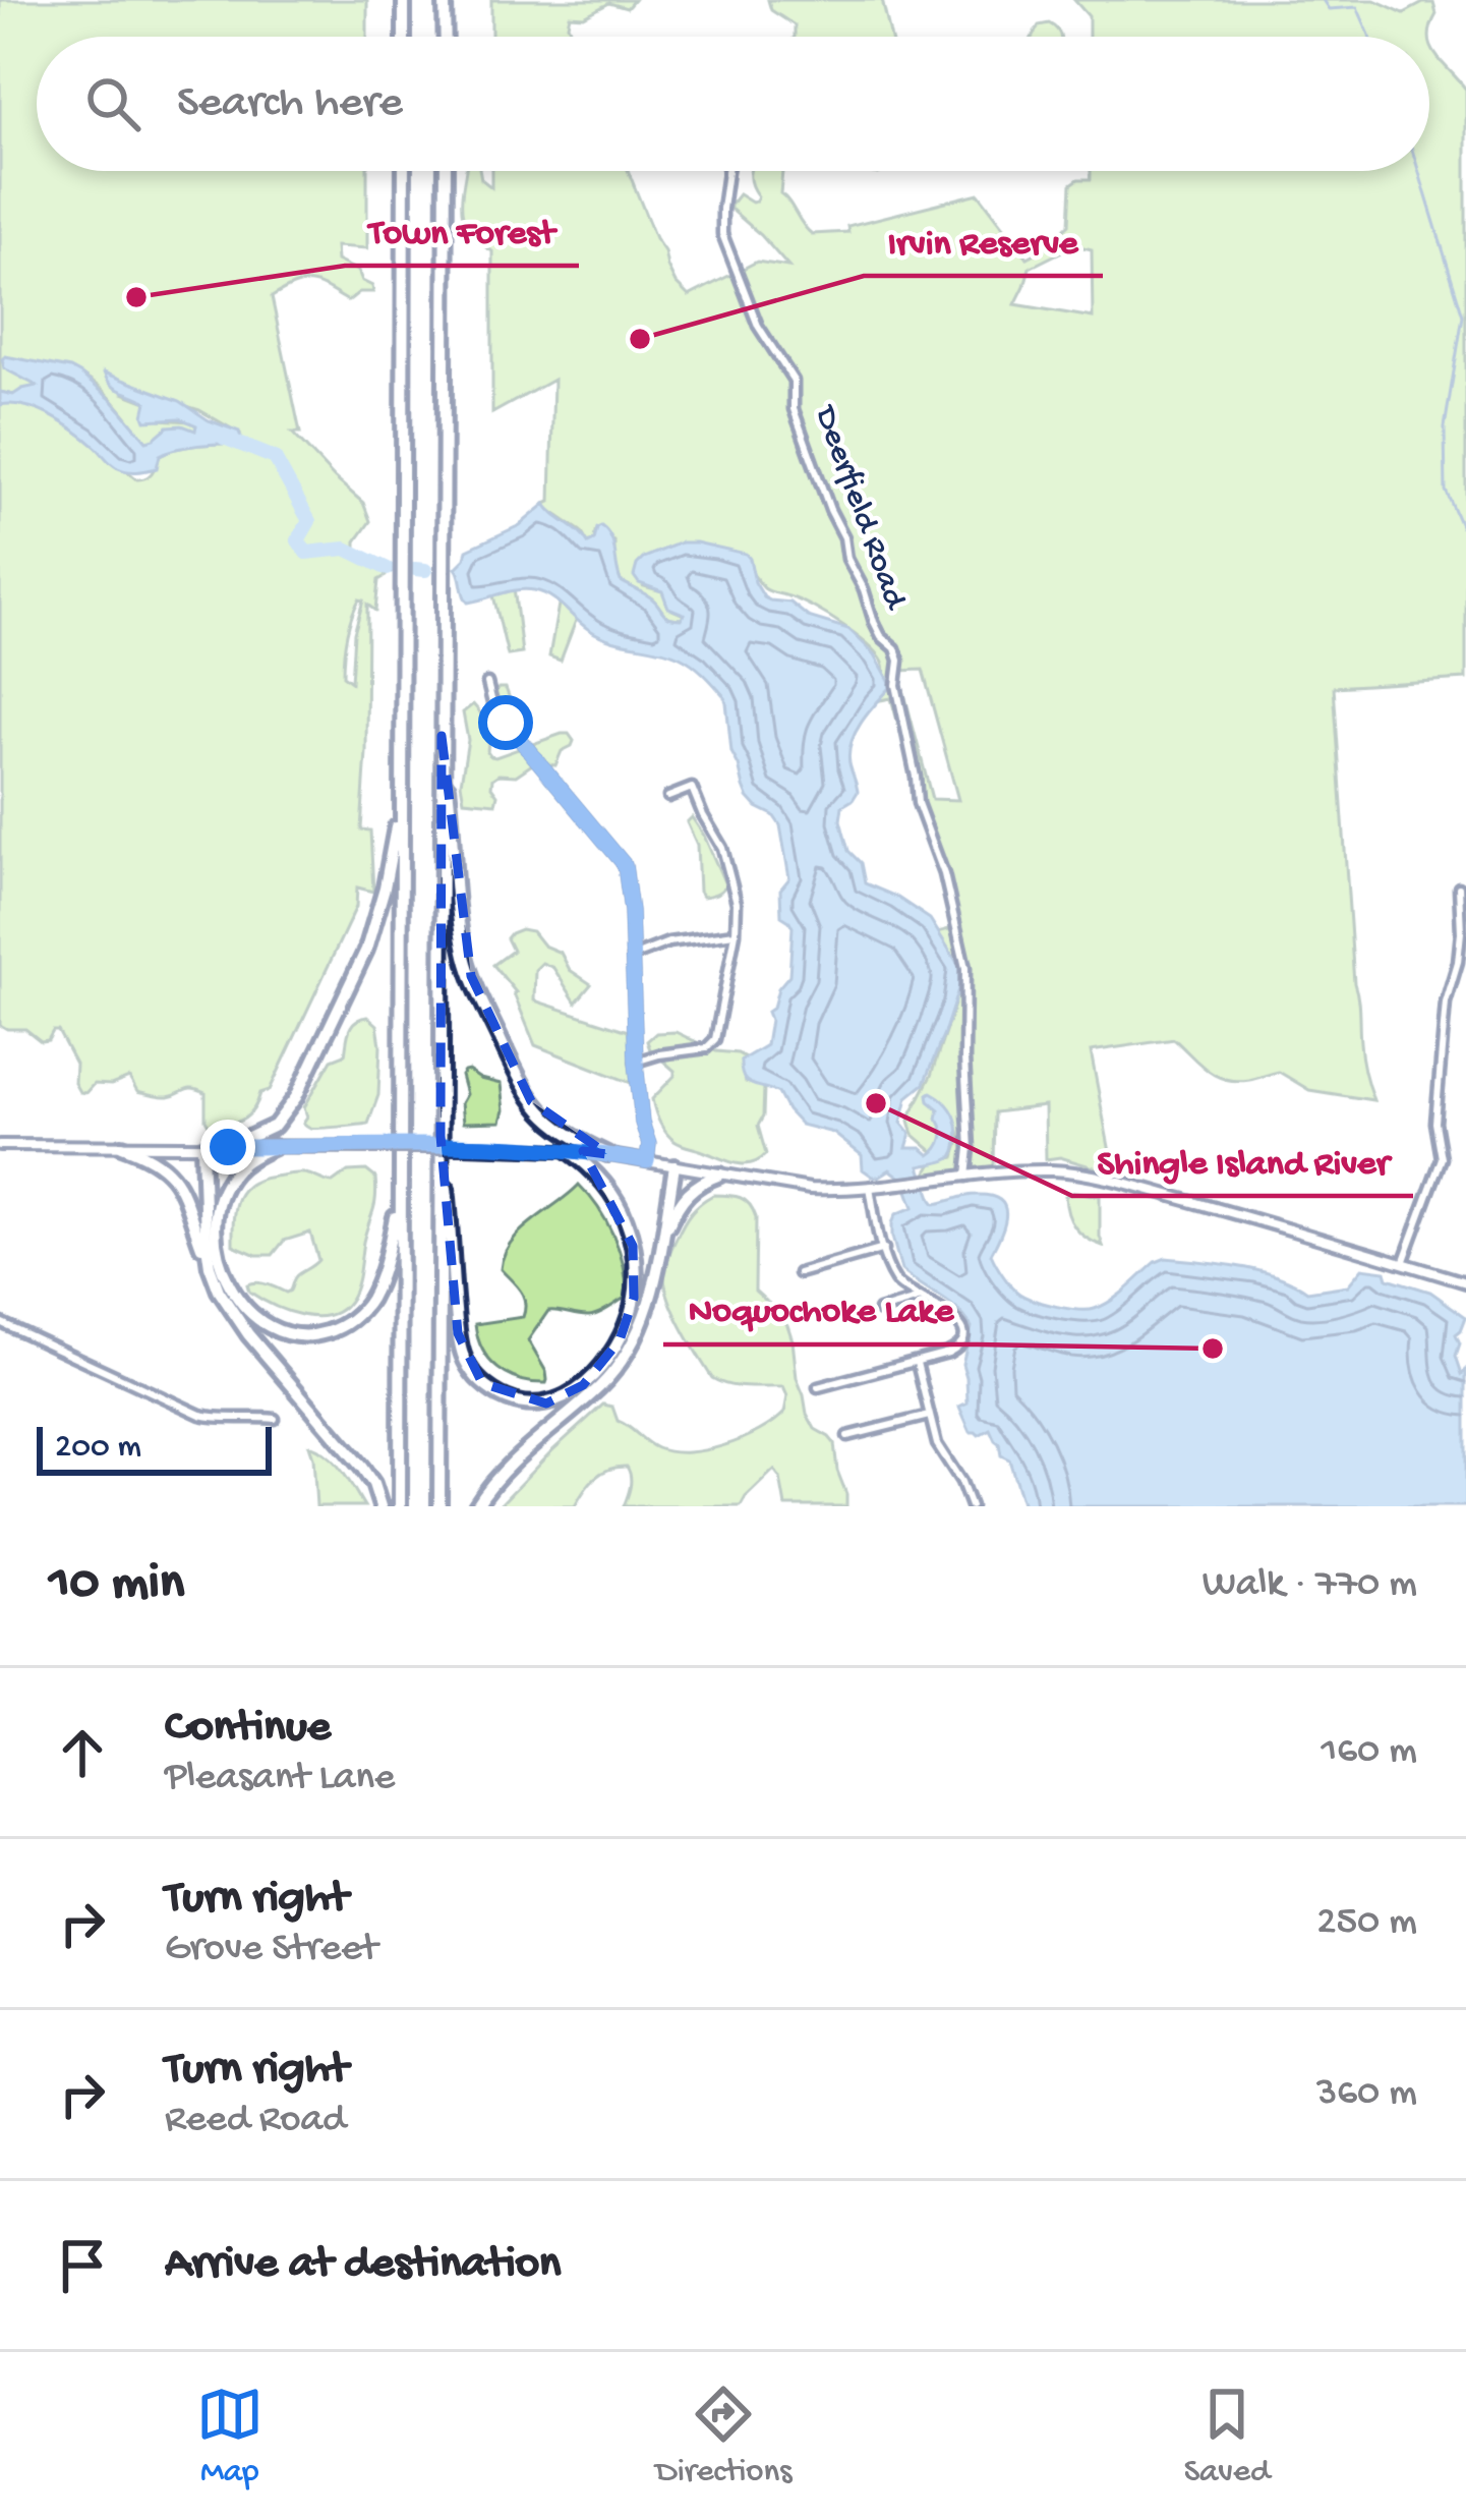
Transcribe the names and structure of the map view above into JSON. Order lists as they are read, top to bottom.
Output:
{
  "streets": {
    "street": ["Deerfield Road"]
  },
  "places": [
    "Town Forest",
    "Irvin Reserve",
    "Shingle Island River",
    "Noquochoke Lake"
  ],
  "scale_bar": "200 m",
  "page": {
    "search": "Search here",
    "scale": "200 m",
    "heading": ["10 min", "Walk · 770 m"],
    "list": [
      ["Continue", "Pleasant Lane", "160 m"],
      ["Turn right", "Grove Street", "250 m"],
      ["Turn right", "Reed Road", "360 m"],
      "Arrive at destination"
    ],
    "nav": ["Map", "Directions", "Saved"]
  }
}
